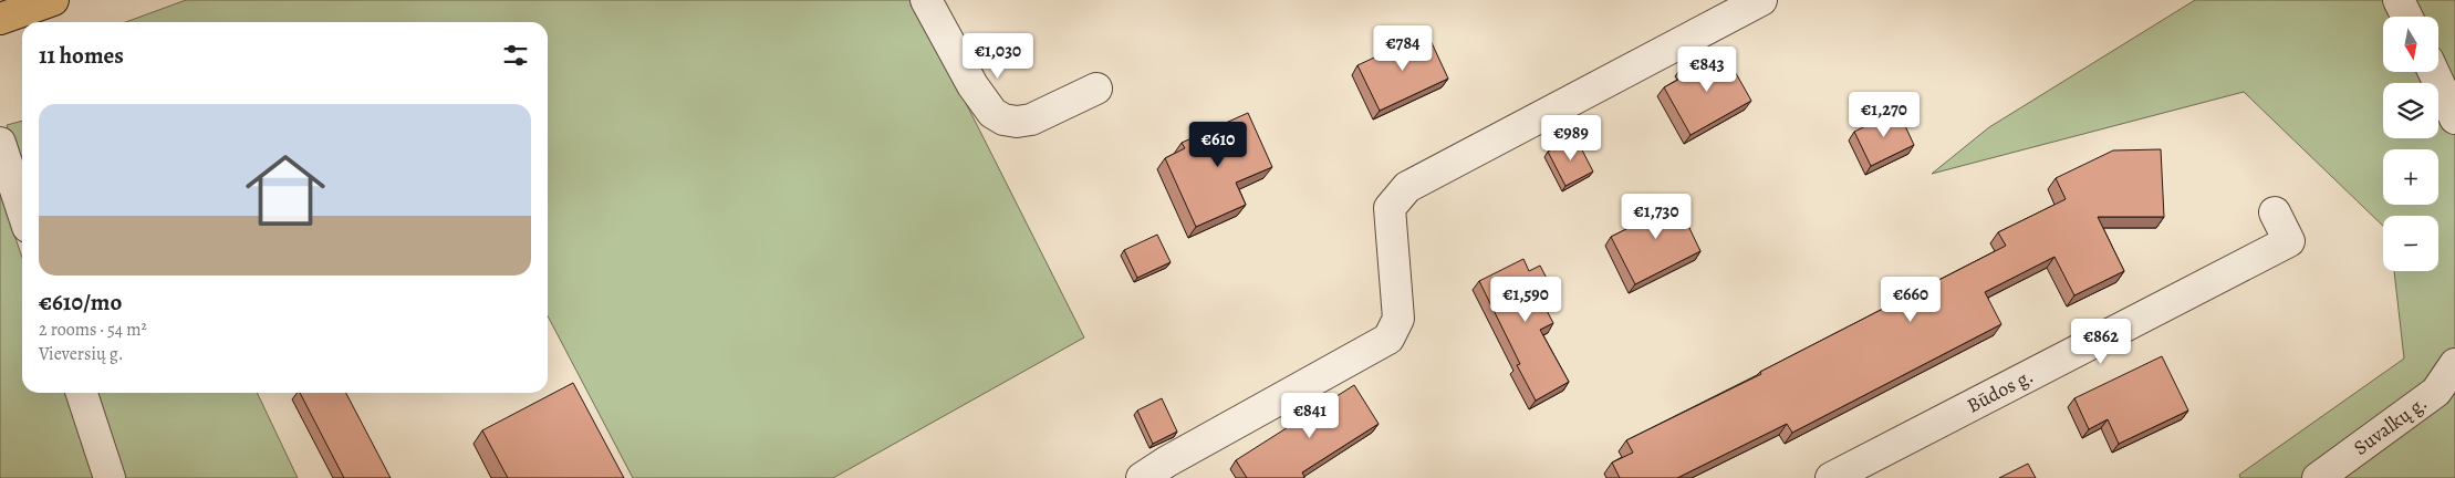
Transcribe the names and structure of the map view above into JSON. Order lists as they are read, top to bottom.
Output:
{
  "streets": {
    "street": ["Būdos g.", "Suvalkų g."]
  },
  "north": "bottom",
  "page": {
    "map_buttons": ["+", "−"],
    "heading": "11 homes",
    "price": [
      "€784",
      "€1,030",
      "€843",
      "€1,270",
      "€989",
      "€610",
      "€1,730",
      "€1,590",
      "€660",
      "€862",
      "€841"
    ],
    "list": [
      {
        "name": "€610/mo",
        "note": "2 rooms · 54 m² · Vieversių g."
      }
    ]
  }
}
